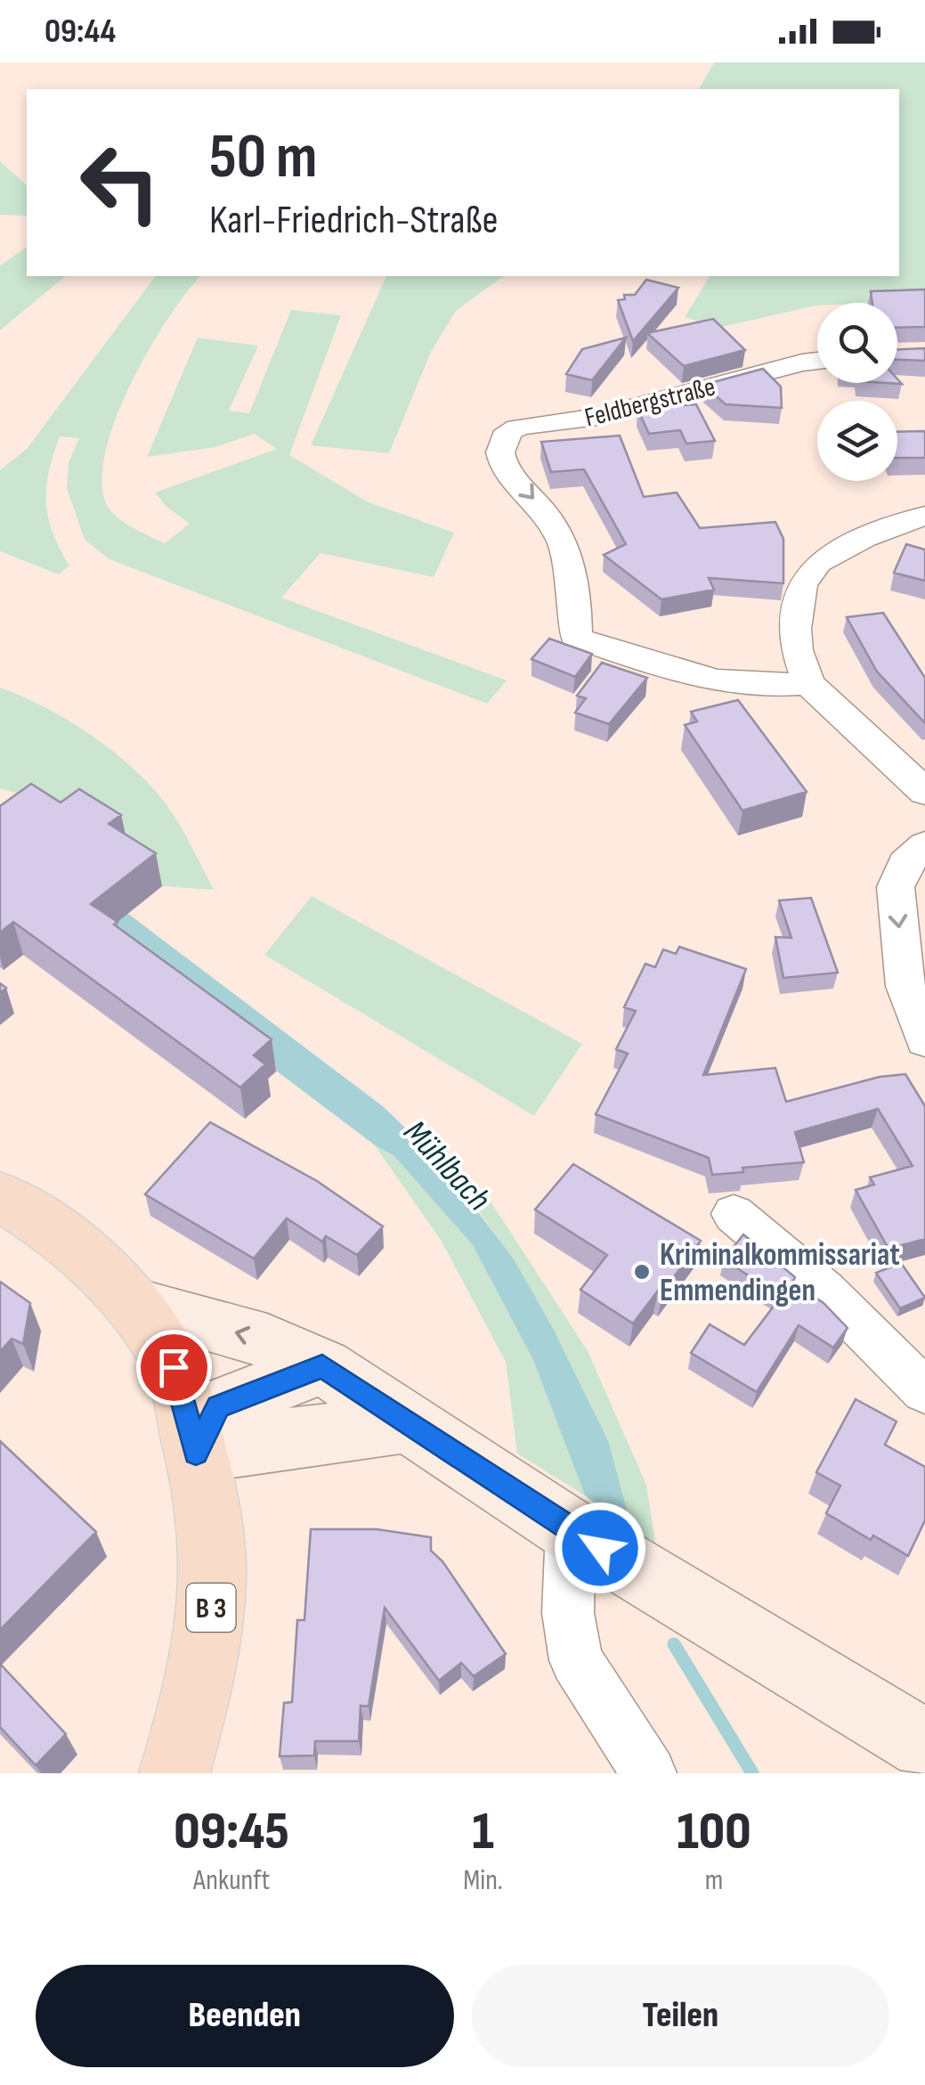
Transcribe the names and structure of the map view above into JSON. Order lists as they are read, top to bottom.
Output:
{
  "streets": {
    "main road": ["B 3"],
    "street": ["Feldbergstraße"]
  },
  "water": ["Mühlbach"],
  "places": ["Kriminalkommissariat Emmendingen"],
  "page": {
    "status": "09:44",
    "turn": ["50 m", "Karl-Friedrich-Straße"],
    "eta": [
      "09:45",
      "Ankunft",
      "1",
      "Min.",
      "100",
      "m"
    ],
    "buttons": ["Beenden", "Teilen"]
  }
}
